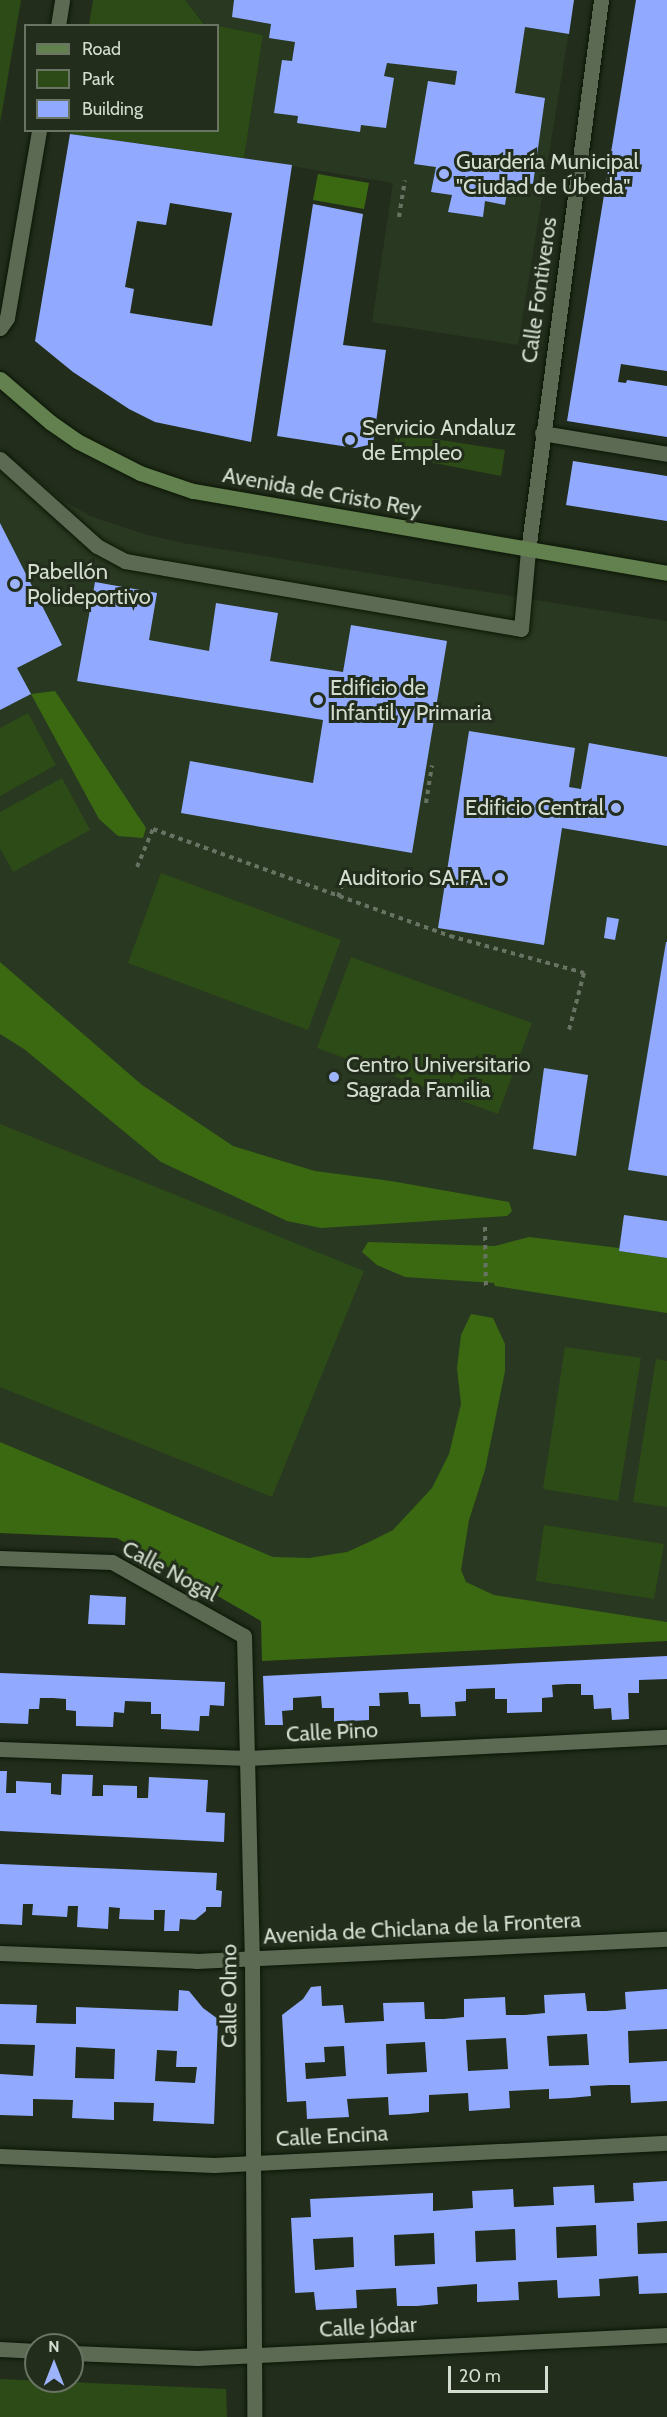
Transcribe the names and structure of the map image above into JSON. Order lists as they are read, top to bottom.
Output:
{
  "streets": {
    "street": [
      "Calle Fontiveros",
      "Avenida de Cristo Rey",
      "Calle Nogal",
      "Calle Pino",
      "Avenida de Chiclana de la Frontera",
      "Calle Olmo",
      "Calle Encina",
      "Calle Jódar"
    ]
  },
  "crossings": [
    ["Calle Fontiveros", "Avenida de Cristo Rey"],
    ["Calle Nogal", "Calle Olmo"],
    ["Calle Pino", "Calle Olmo"],
    ["Avenida de Chiclana de la Frontera", "Calle Olmo"],
    ["Calle Olmo", "Calle Encina"],
    ["Calle Olmo", "Calle Jódar"]
  ],
  "places": [
    "Guardería Municipal \"Ciudad de Úbeda\"",
    "Servicio Andaluz de Empleo",
    "Pabellón Polideportivo",
    "Edificio de Infantil y Primaria",
    "Edificio Central",
    "Auditorio SA.FA.",
    "Centro Universitario Sagrada Familia"
  ],
  "legend": ["Road", "Park", "Building"],
  "scale_bar": "20 m",
  "north": "top"
}
